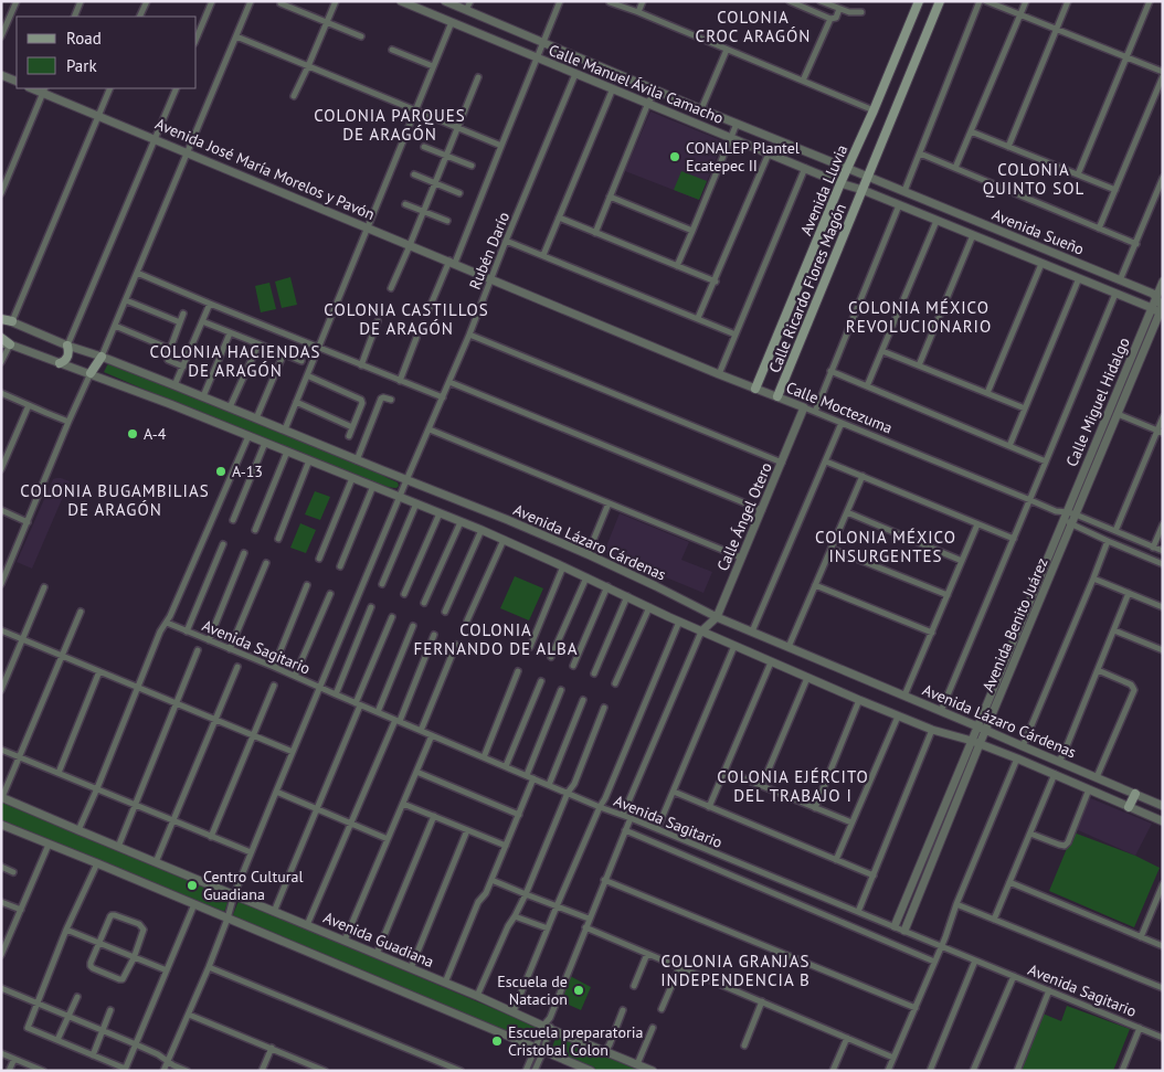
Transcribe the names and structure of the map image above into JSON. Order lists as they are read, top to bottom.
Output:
{
  "streets": {
    "main road": ["Avenida Lluvia", "Calle Ricardo Flores Magón"],
    "street": [
      "Calle Manuel Ávila Camacho",
      "Avenida José María Morelos y Pavón",
      "Avenida Sueño",
      "Rubén Darío",
      "Calle Miguel Hidalgo",
      "Calle Moctezuma",
      "Calle Ángel Otero",
      "Avenida Lázaro Cárdenas",
      "Avenida Benito Juárez",
      "Avenida Sagitario",
      "Avenida Guadiana"
    ]
  },
  "crossings": [
    ["Calle Manuel Ávila Camacho", "Avenida Lluvia"],
    ["Calle Manuel Ávila Camacho", "Avenida Sueño"],
    ["Calle Manuel Ávila Camacho", "Rubén Darío"],
    ["Calle Manuel Ávila Camacho", "Calle Ricardo Flores Magón"],
    ["Avenida José María Morelos y Pavón", "Rubén Darío"],
    ["Avenida José María Morelos y Pavón", "Calle Moctezuma"],
    ["Avenida Lluvia", "Calle Moctezuma"],
    ["Avenida Sueño", "Calle Ricardo Flores Magón"],
    ["Avenida Sueño", "Calle Miguel Hidalgo"],
    ["Rubén Darío", "Calle Moctezuma"],
    ["Rubén Darío", "Avenida Lázaro Cárdenas"],
    ["Rubén Darío", "Avenida Sagitario"],
    ["Rubén Darío", "Avenida Guadiana"],
    ["Calle Ricardo Flores Magón", "Calle Moctezuma"],
    ["Calle Miguel Hidalgo", "Calle Moctezuma"],
    ["Calle Miguel Hidalgo", "Avenida Benito Juárez"],
    ["Calle Moctezuma", "Calle Ángel Otero"],
    ["Calle Moctezuma", "Avenida Benito Juárez"],
    ["Calle Ángel Otero", "Avenida Lázaro Cárdenas"],
    ["Avenida Lázaro Cárdenas", "Avenida Benito Juárez"],
    ["Avenida Benito Juárez", "Avenida Sagitario"]
  ],
  "districts": [
    "COLONIA CROC ARAGÓN",
    "COLONIA PARQUES DE ARAGÓN",
    "COLONIA QUINTO SOL",
    "COLONIA MÉXICO REVOLUCIONARIO",
    "COLONIA CASTILLOS DE ARAGÓN",
    "COLONIA HACIENDAS DE ARAGÓN",
    "COLONIA BUGAMBILIAS DE ARAGÓN",
    "COLONIA MÉXICO INSURGENTES",
    "COLONIA FERNANDO DE ALBA",
    "COLONIA EJÉRCITO DEL TRABAJO I",
    "COLONIA GRANJAS INDEPENDENCIA B"
  ],
  "places": [
    "CONALEP Plantel Ecatepec II",
    "A-4",
    "A-13",
    "Centro Cultural Guadiana",
    "Escuela de Natacion",
    "Escuela preparatoria Cristobal Colon"
  ],
  "legend": ["Road", "Park"]
}
